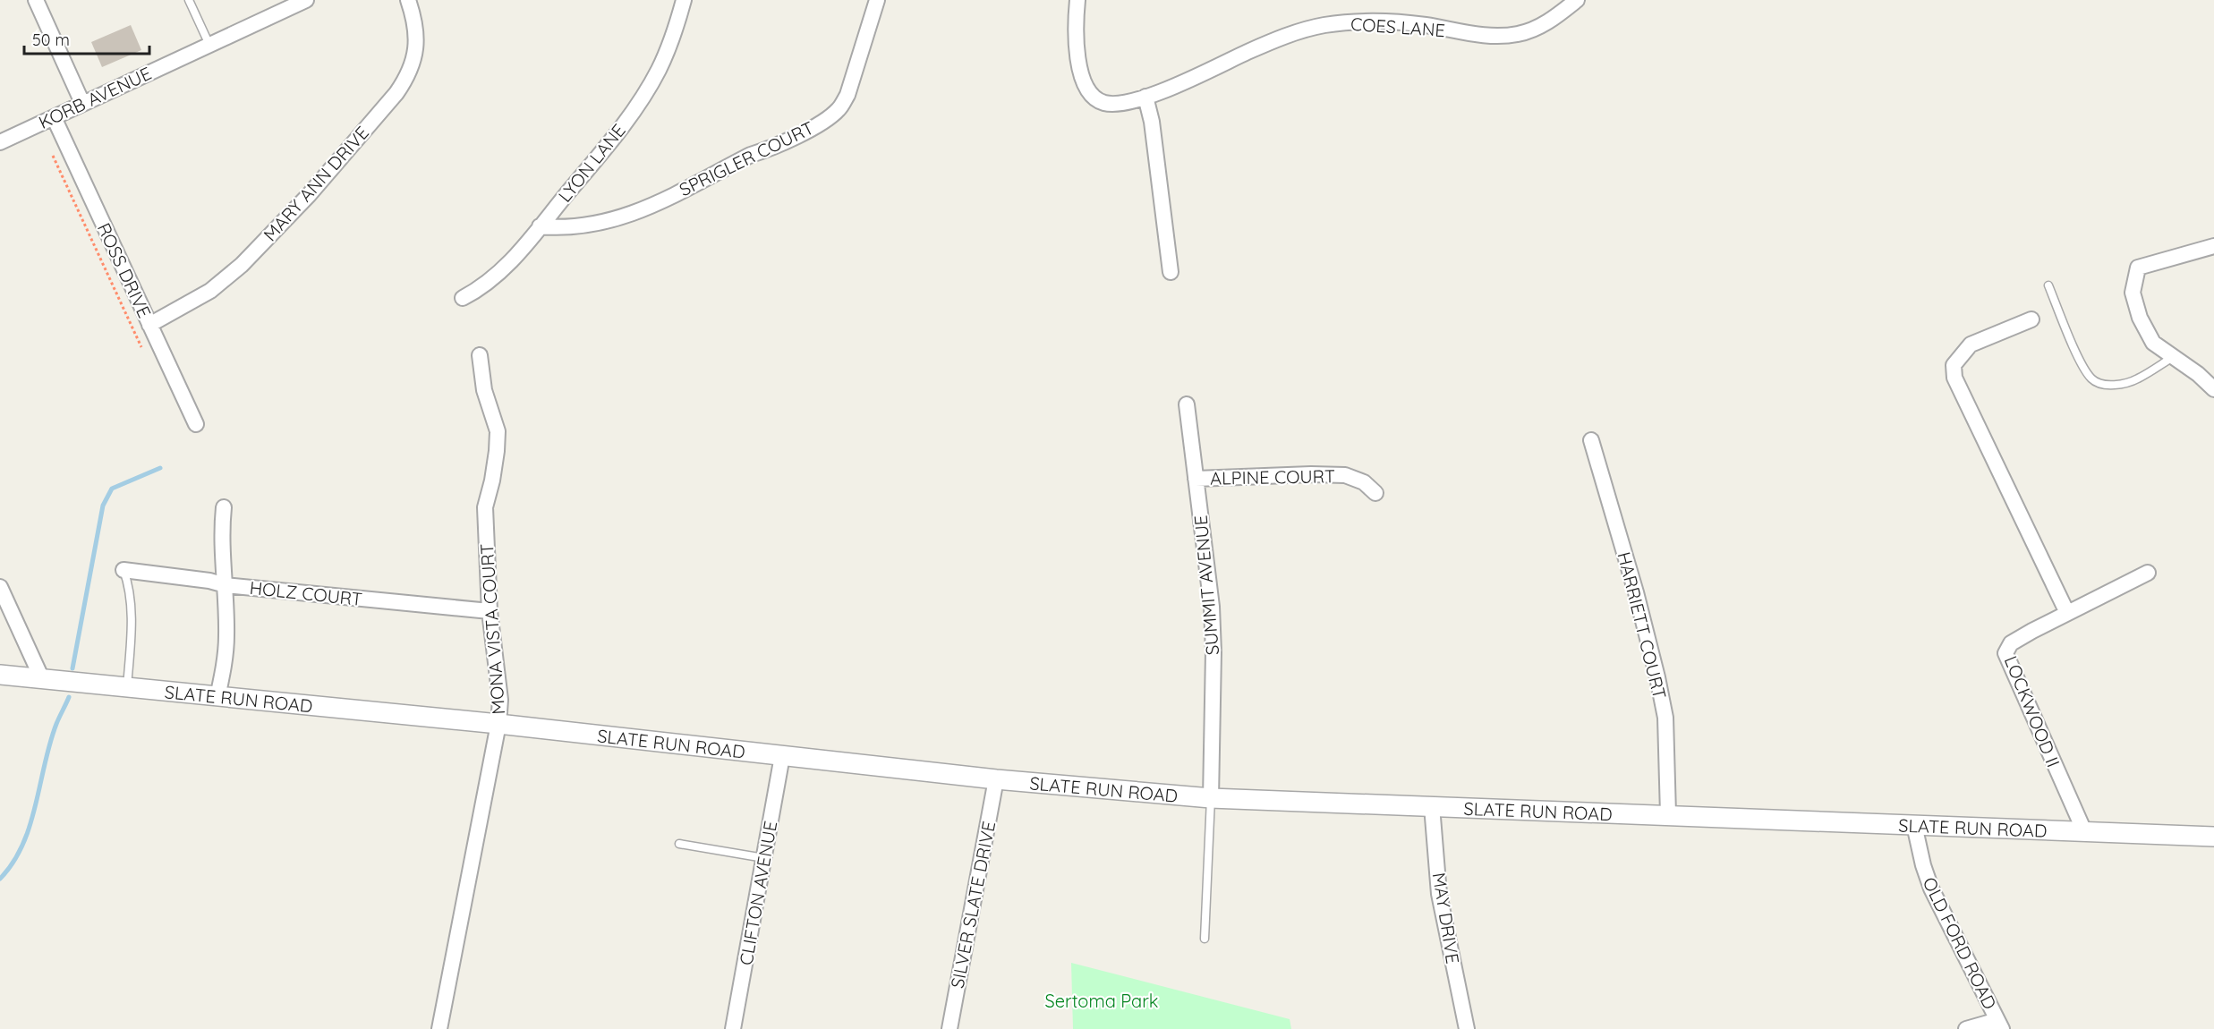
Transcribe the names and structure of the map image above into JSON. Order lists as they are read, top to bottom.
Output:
{
  "streets": {
    "street": [
      "COES LANE",
      "KORB AVENUE",
      "SPRIGLER COURT",
      "LYON LANE",
      "MARY ANN DRIVE",
      "ROSS DRIVE",
      "ALPINE COURT",
      "SUMMIT AVENUE",
      "HOLZ COURT",
      "HARRIETT COURT",
      "MONA VISTA COURT",
      "SLATE RUN ROAD",
      "LOCKWOOD II",
      "CLIFTON AVENUE",
      "SILVER SLATE DRIVE",
      "MAY DRIVE",
      "OLD FORD ROAD"
    ]
  },
  "crossings": [
    ["KORB AVENUE", "ROSS DRIVE"],
    ["SPRIGLER COURT", "LYON LANE"],
    ["MARY ANN DRIVE", "ROSS DRIVE"],
    ["ALPINE COURT", "SUMMIT AVENUE"],
    ["SUMMIT AVENUE", "SLATE RUN ROAD"],
    ["HOLZ COURT", "MONA VISTA COURT"],
    ["HARRIETT COURT", "SLATE RUN ROAD"],
    ["MONA VISTA COURT", "SLATE RUN ROAD"],
    ["SLATE RUN ROAD", "LOCKWOOD II"],
    ["SLATE RUN ROAD", "CLIFTON AVENUE"],
    ["SLATE RUN ROAD", "SILVER SLATE DRIVE"],
    ["SLATE RUN ROAD", "MAY DRIVE"],
    ["SLATE RUN ROAD", "OLD FORD ROAD"]
  ],
  "parks": ["Sertoma Park"],
  "scale_bar": "50 m"
}
